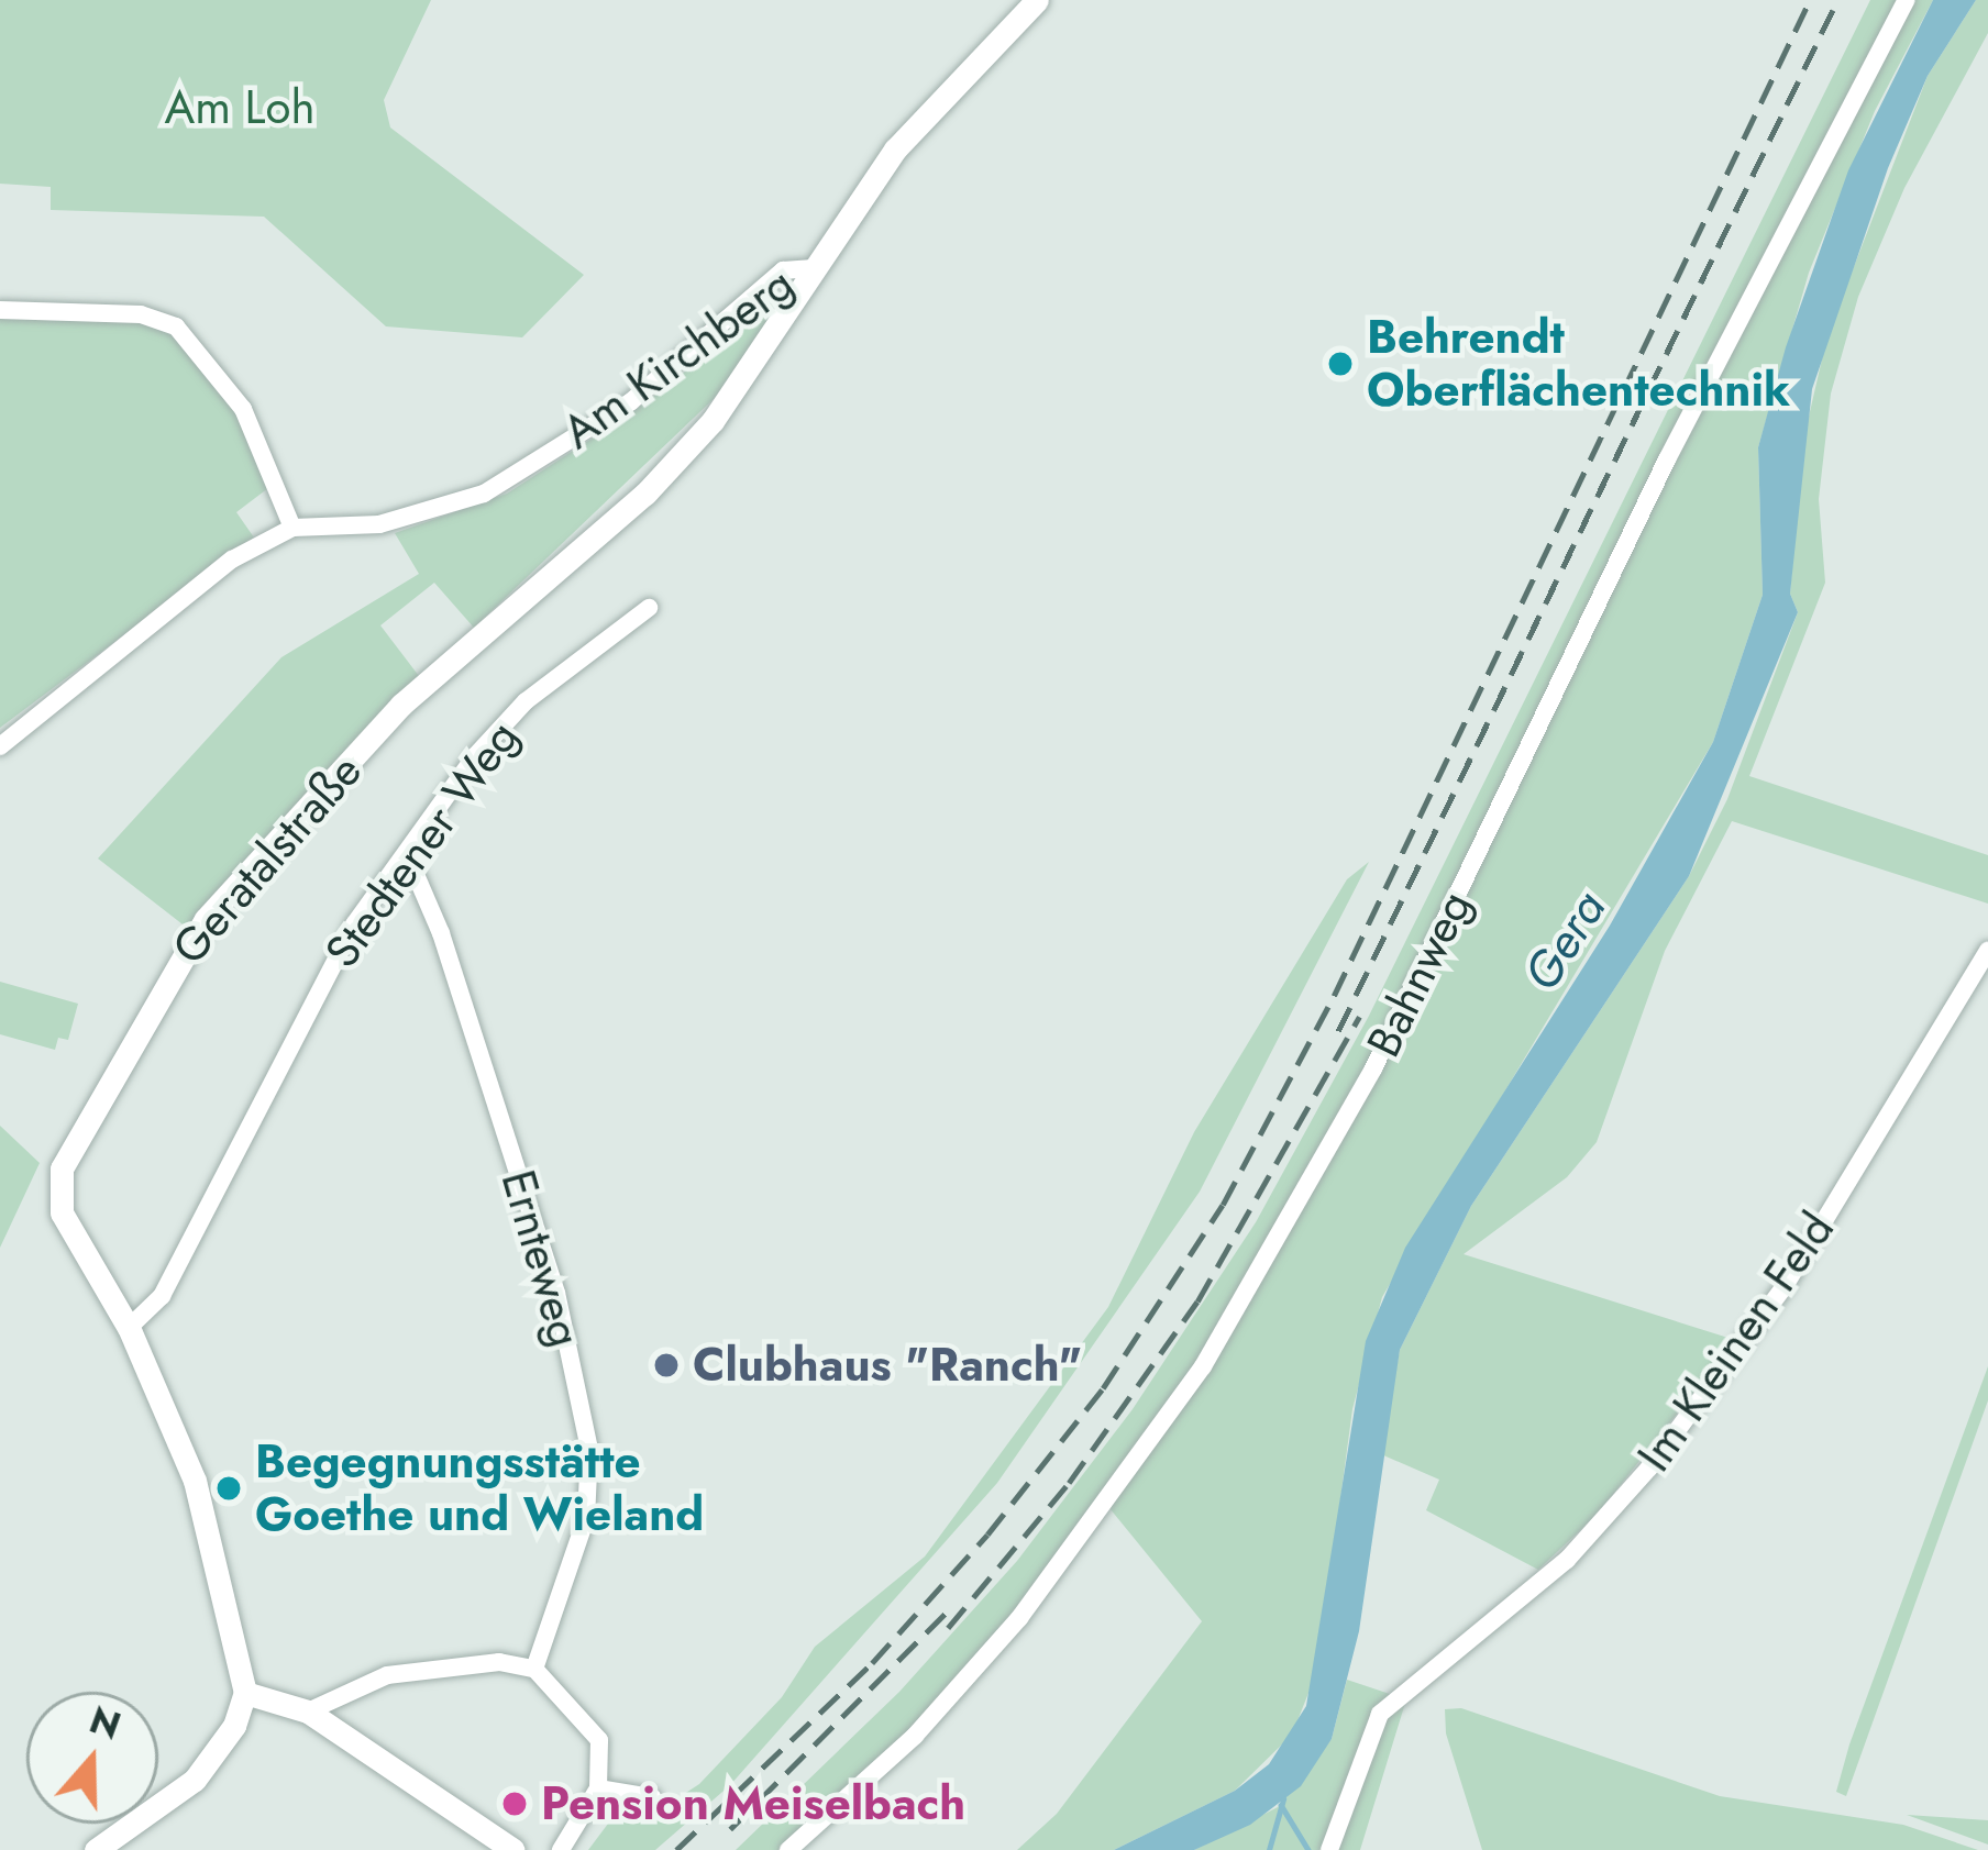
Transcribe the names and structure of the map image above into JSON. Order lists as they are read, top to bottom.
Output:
{
  "streets": {
    "street": [
      "Am Kirchberg",
      "Stedtener Weg",
      "Geratalstraße",
      "Bahnweg",
      "Ernteweg",
      "Im Kleinen Feld"
    ]
  },
  "crossings": [
    ["Am Kirchberg", "Geratalstraße"],
    ["Stedtener Weg", "Geratalstraße"],
    ["Stedtener Weg", "Ernteweg"]
  ],
  "water": ["Gera"],
  "parks": ["Am Loh"],
  "places": [
    "Behrendt Oberflächentechnik",
    "Clubhaus \"Ranch\"",
    "Begegnungsstätte Goethe und Wieland",
    "Pension Meiselbach"
  ],
  "north": "top"
}
